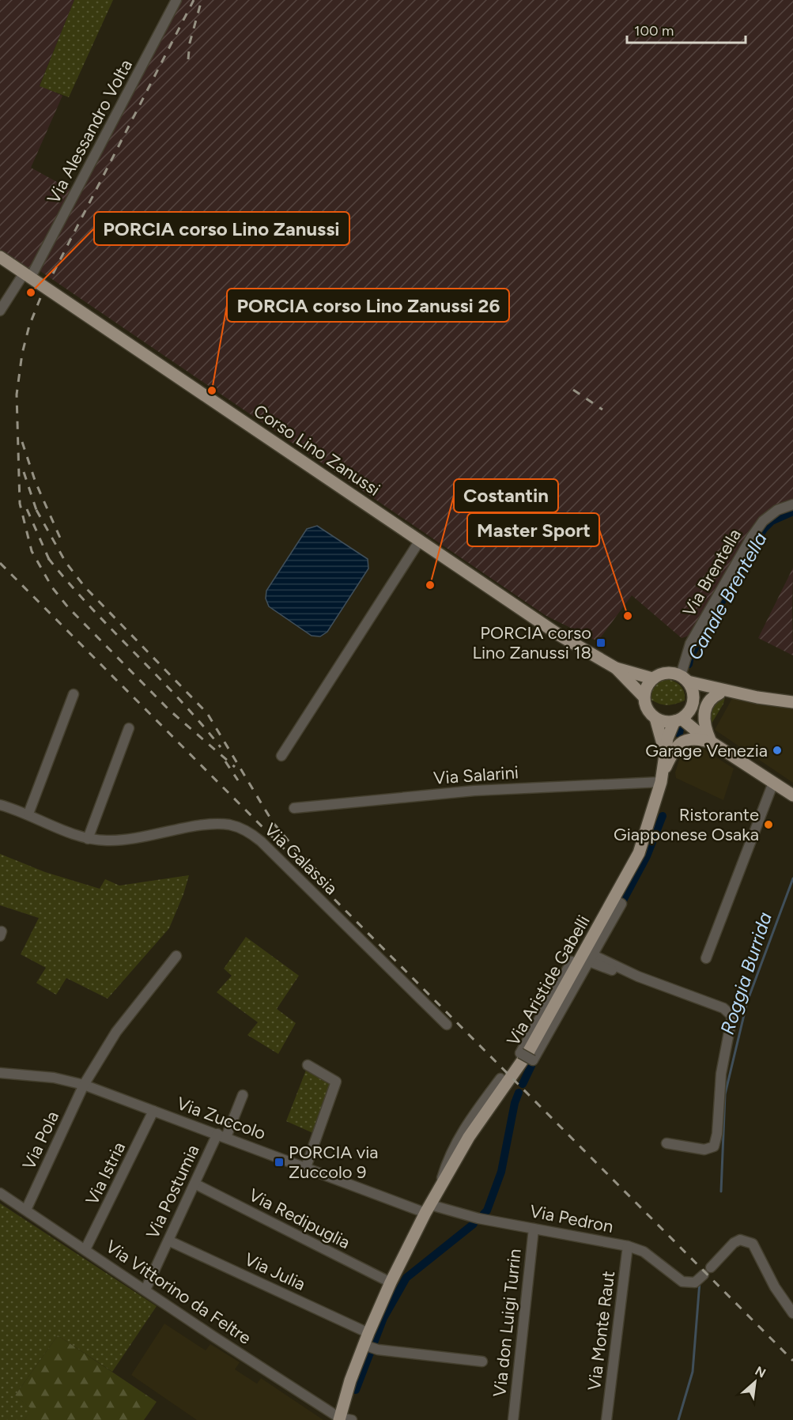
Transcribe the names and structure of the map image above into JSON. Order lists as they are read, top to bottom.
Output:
{
  "streets": {
    "main road": ["Corso Lino Zanussi", "Via Aristide Gabelli"],
    "street": [
      "Via Alessandro Volta",
      "Via Brentella",
      "Via Salarini",
      "Via Galassia",
      "Via Zuccolo",
      "Via Pola",
      "Via Istria",
      "Via Postumia",
      "Via Redipuglia",
      "Via Pedron",
      "Via Julia",
      "Via Vittorino da Feltre",
      "Via don Luigi Turrin",
      "Via Monte Raut"
    ]
  },
  "crossings": [
    ["Via Alessandro Volta", "Corso Lino Zanussi"],
    ["Corso Lino Zanussi", "Via Brentella"],
    ["Corso Lino Zanussi", "Via Aristide Gabelli"],
    ["Via Brentella", "Via Aristide Gabelli"],
    ["Via Salarini", "Via Aristide Gabelli"],
    ["Via Aristide Gabelli", "Via Zuccolo"],
    ["Via Aristide Gabelli", "Via Redipuglia"],
    ["Via Aristide Gabelli", "Via Pedron"],
    ["Via Aristide Gabelli", "Via Julia"],
    ["Via Aristide Gabelli", "Via Vittorino da Feltre"],
    ["Via Zuccolo", "Via Pola"],
    ["Via Zuccolo", "Via Istria"],
    ["Via Zuccolo", "Via Postumia"],
    ["Via Zuccolo", "Via Pedron"],
    ["Via Pola", "Via Vittorino da Feltre"],
    ["Via Istria", "Via Vittorino da Feltre"],
    ["Via Postumia", "Via Redipuglia"],
    ["Via Postumia", "Via Julia"],
    ["Via Postumia", "Via Vittorino da Feltre"],
    ["Via Pedron", "Via don Luigi Turrin"],
    ["Via Pedron", "Via Monte Raut"]
  ],
  "water": ["Canale Brentella", "Roggia Burrida"],
  "places": {
    "other": [
      "PORCIA corso Lino Zanussi",
      "PORCIA corso Lino Zanussi 26",
      "Costantin",
      "Master Sport",
      "Garage Venezia",
      "Ristorante Giapponese Osaka"
    ],
    "transit": ["PORCIA corso Lino Zanussi 18", "PORCIA via Zuccolo 9"]
  },
  "scale_bar": "100 m",
  "north": "top right"
}
